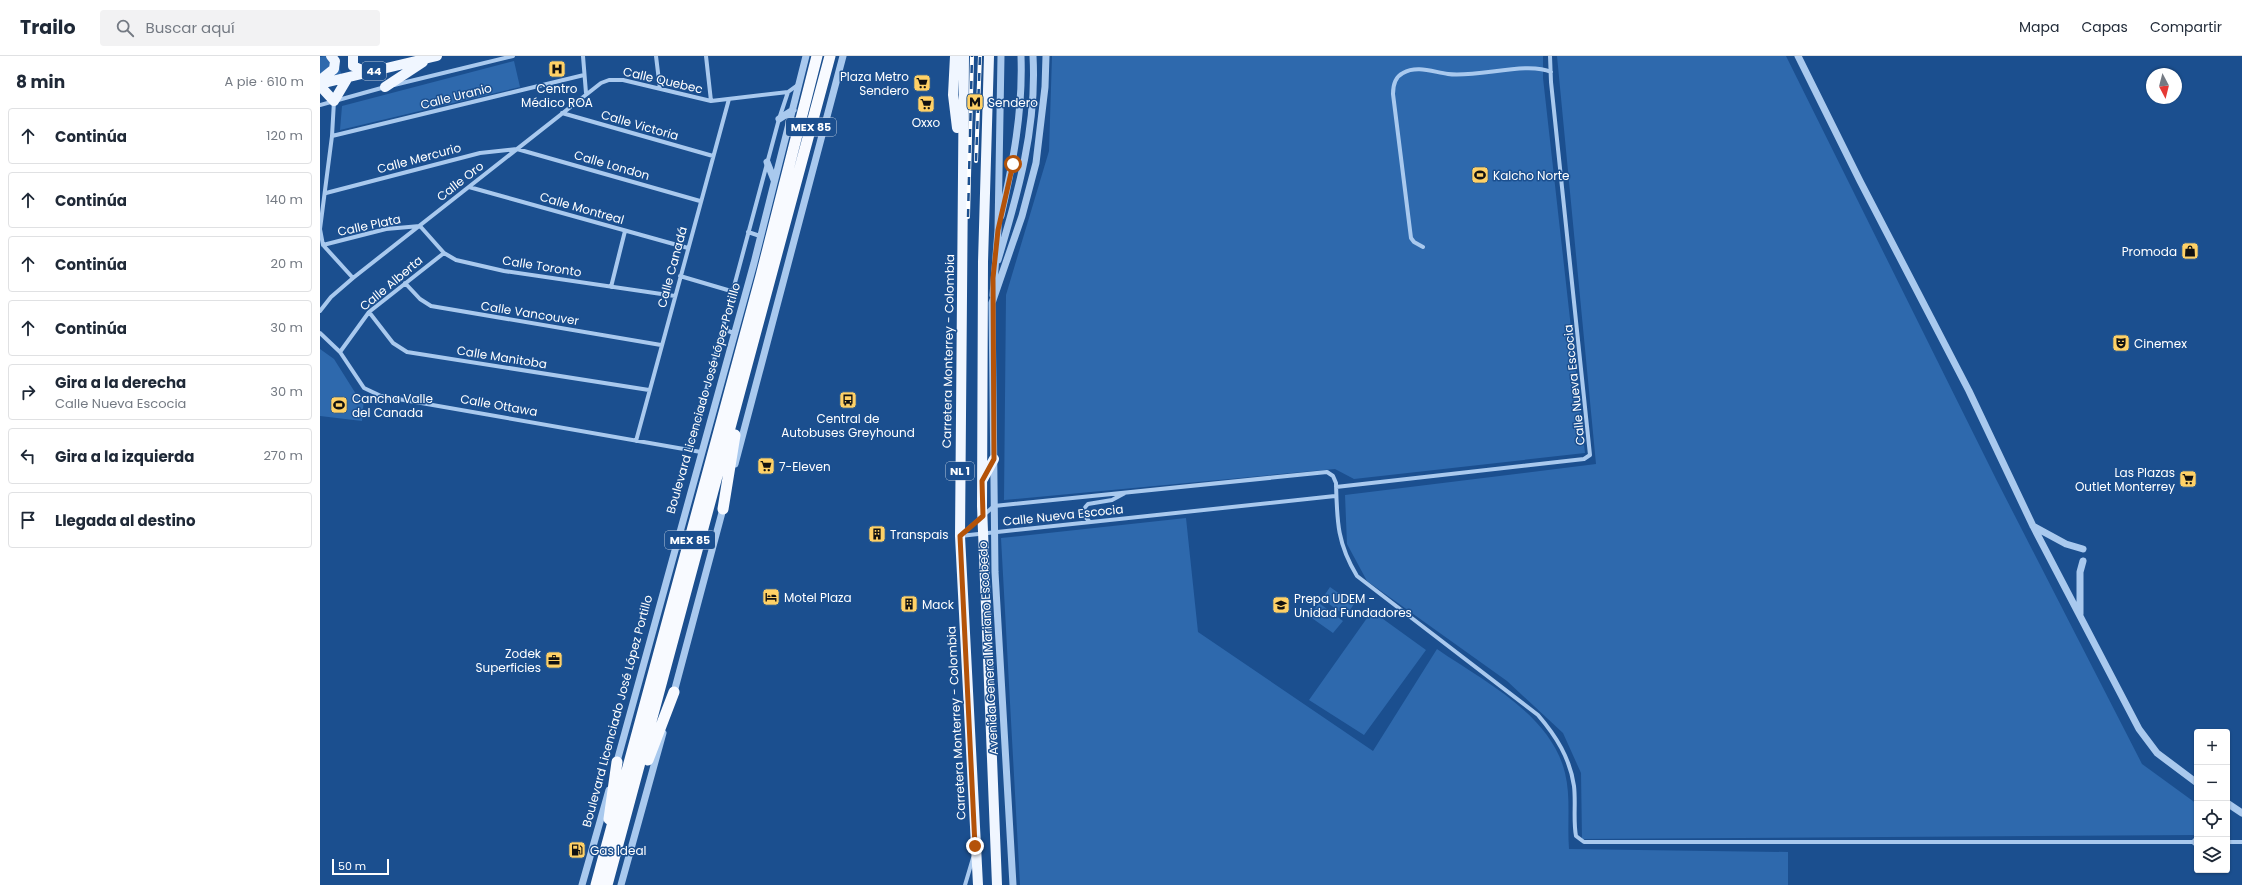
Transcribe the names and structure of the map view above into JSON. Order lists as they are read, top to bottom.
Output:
{
  "streets": {
    "highway": ["MEX 85", "Boulevard Licenciado José López Portillo"],
    "main road": ["44", "Carretera Monterrey - Colombia", "NL 1"],
    "street": [
      "Calle Quebec",
      "Calle Uranio",
      "Calle Victoria",
      "Calle Mercurio",
      "Calle London",
      "Calle Oro",
      "Calle Montreal",
      "Calle Plata",
      "Calle Toronto",
      "Calle Canadá",
      "Calle Alberta",
      "Calle Vancouver",
      "Calle Manitoba",
      "Calle Nueva Escocia",
      "Calle Ottawa",
      "Avenida General Mariano Escobedo"
    ]
  },
  "crossings": [
    ["Calle Quebec", "Calle Oro"],
    ["Calle Quebec", "Calle Canadá"],
    ["Calle Victoria", "Calle Oro"],
    ["Calle Victoria", "Calle Canadá"],
    ["MEX 85", "Boulevard Licenciado José López Portillo"],
    ["Calle Mercurio", "Calle London"],
    ["Calle Mercurio", "Calle Oro"],
    ["Calle London", "Calle Oro"],
    ["Calle London", "Calle Canadá"],
    ["Calle Oro", "Calle Montreal"],
    ["Calle Oro", "Calle Plata"],
    ["Calle Oro", "Calle Toronto"],
    ["Calle Montreal", "Calle Canadá"],
    ["Calle Plata", "Calle Toronto"],
    ["Calle Toronto", "Calle Canadá"],
    ["Calle Toronto", "Calle Alberta"],
    ["Calle Canadá", "Calle Vancouver"],
    ["Calle Canadá", "Calle Manitoba"],
    ["Calle Canadá", "Calle Ottawa"],
    ["Calle Alberta", "Calle Vancouver"],
    ["Calle Alberta", "Calle Manitoba"],
    ["Calle Alberta", "Calle Ottawa"],
    ["Carretera Monterrey - Colombia", "Calle Nueva Escocia"],
    ["Carretera Monterrey - Colombia", "NL 1"],
    ["Calle Nueva Escocia", "NL 1"],
    ["Calle Nueva Escocia", "Avenida General Mariano Escobedo"],
    ["Boulevard Licenciado José López Portillo", "Calle Ottawa"],
    ["NL 1", "Avenida General Mariano Escobedo"]
  ],
  "places": {
    "hospital": ["Centro Médico ROA"],
    "supermarket": [
      "Plaza Metro Sendero",
      "Oxxo",
      "7-Eleven",
      "Las Plazas Outlet Monterrey"
    ],
    "metro station": ["Sendero"],
    "sports": ["Kalcho Norte", "Cancha Valle del Canada"],
    "shop": ["Promoda"],
    "theatre": ["Cinemex"],
    "bus stop": ["Central de Autobuses Greyhound"],
    "building": ["Transpais", "Mack"],
    "hotel": ["Motel Plaza"],
    "school or university": ["Prepa UDEM - Unidad Fundadores"],
    "office": ["Zodek Superficies"],
    "fuel station": ["Gas Ideal"]
  },
  "scale_bar": "50 m",
  "north": "bottom",
  "page": {
    "header": "Trailo",
    "search": "Buscar aquí",
    "nav": ["Mapa", "Capas", "Compartir"],
    "heading": ["8 min", "A pie · 610 m"],
    "list": [
      ["Continúa", "120 m"],
      ["Continúa", "140 m"],
      ["Continúa", "20 m"],
      ["Continúa", "30 m"],
      ["Gira a la derecha", "Calle Nueva Escocia", "30 m"],
      ["Gira a la izquierda", "270 m"],
      "Llegada al destino"
    ],
    "map_buttons": ["+", "−"],
    "scale": "50 m"
  }
}
